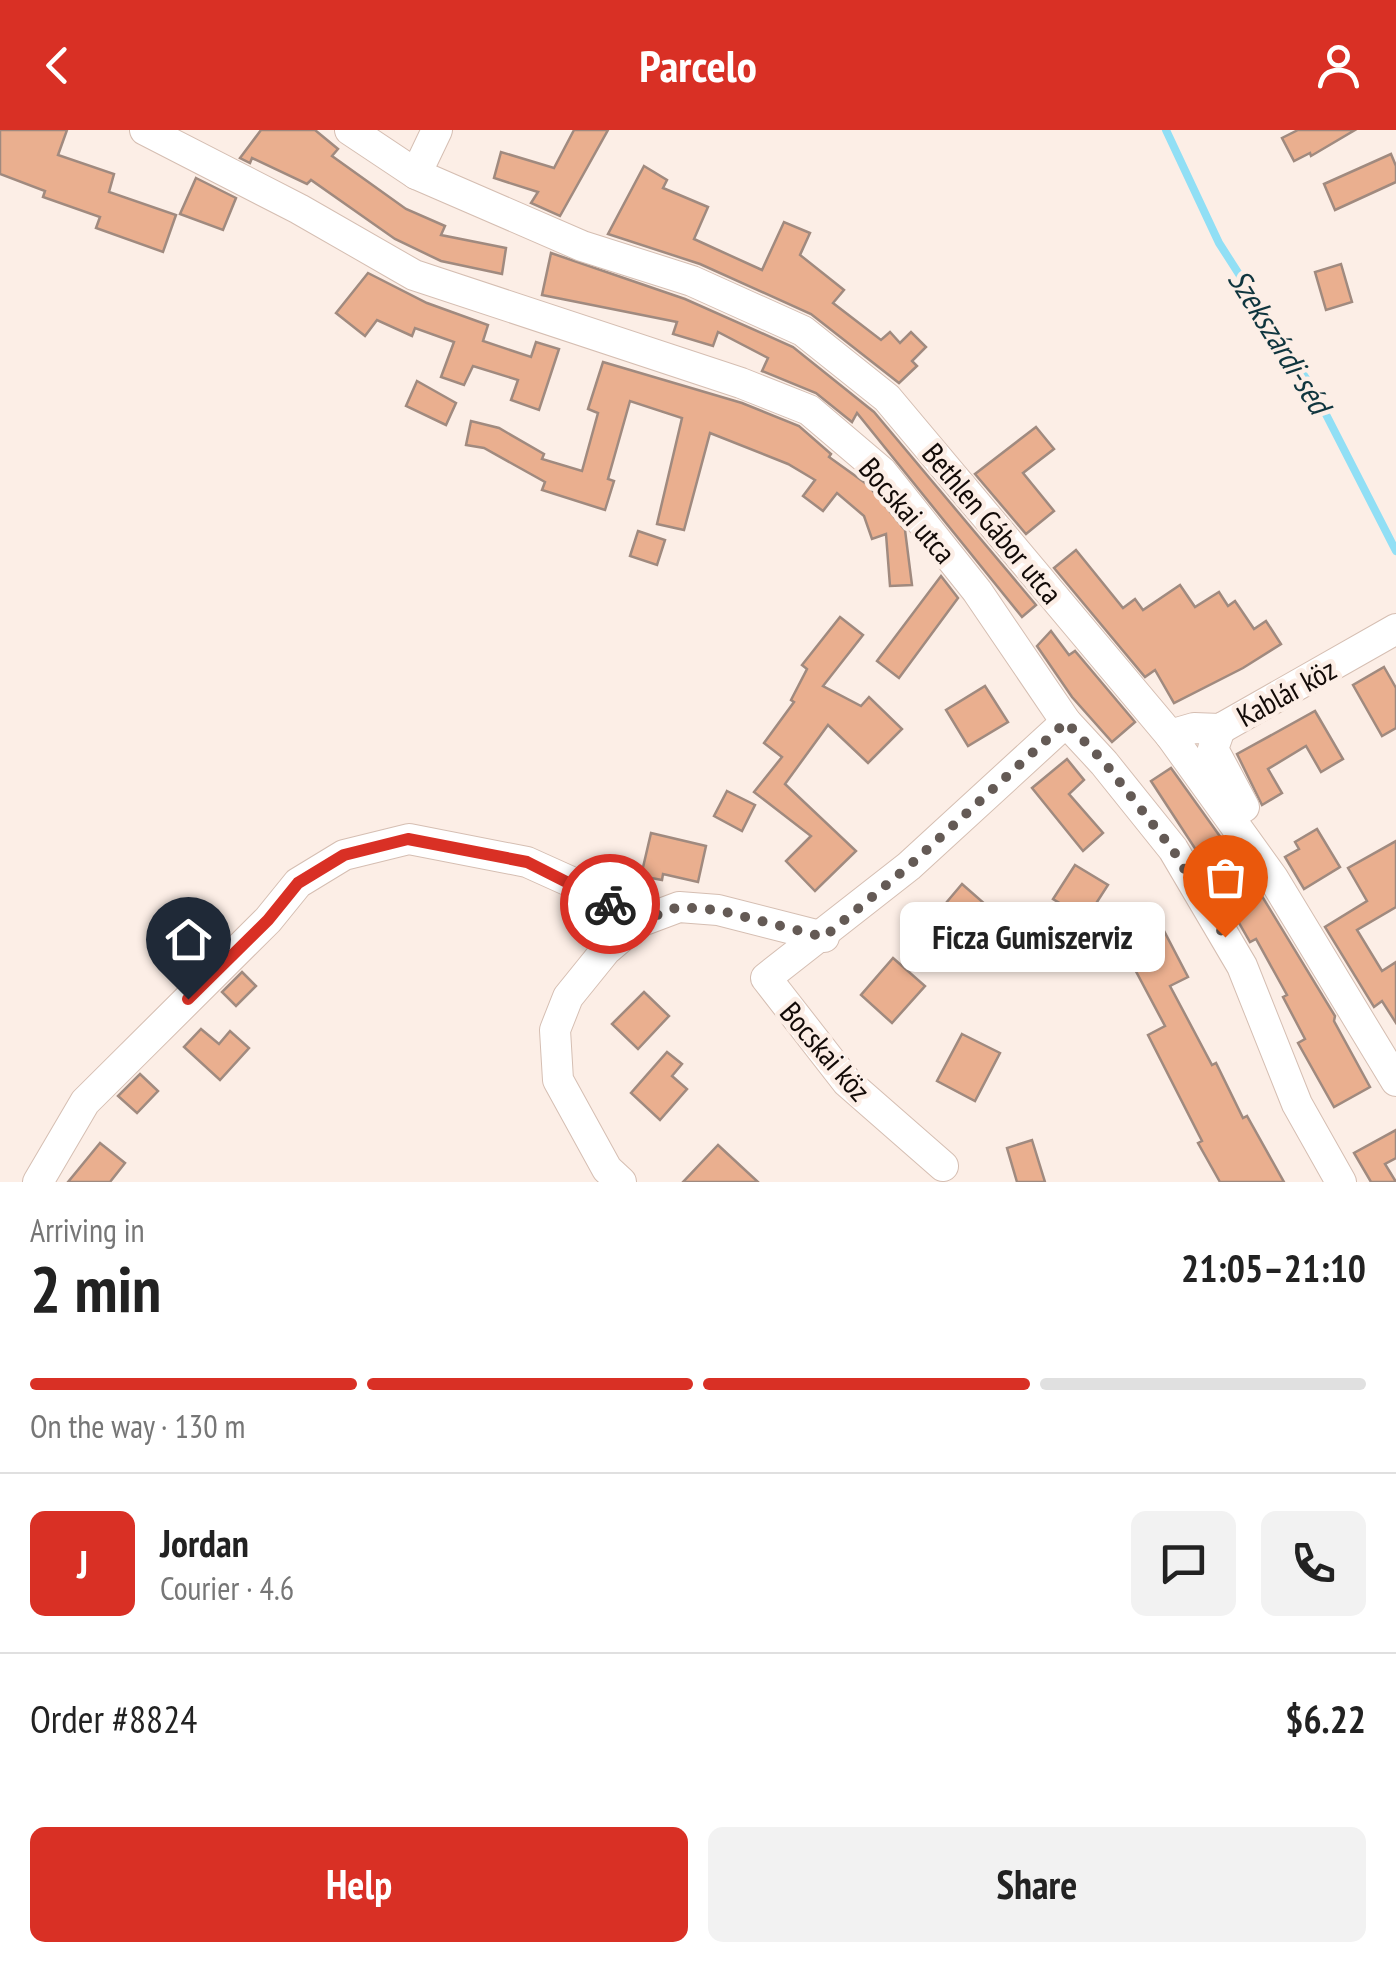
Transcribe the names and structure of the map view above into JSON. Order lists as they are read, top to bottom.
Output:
{
  "streets": {
    "street": [
      "Bocskai utca",
      "Bethlen Gábor utca",
      "Kablár köz",
      "Bocskai köz"
    ]
  },
  "crossings": [
    ["Bocskai utca", "Bocskai köz"],
    ["Bethlen Gábor utca", "Kablár köz"]
  ],
  "water": ["Szekszárdi-séd"],
  "places": ["Ficza Gumiszerviz"],
  "page": {
    "header": "Parcelo",
    "bubble": "Ficza Gumiszerviz",
    "heading": ["2 min", "Arriving in", "21:05–21:10"],
    "panel": [
      "Jordan",
      "Courier · 4.6",
      "Order #8824",
      "$6.22"
    ],
    "bar": "On the way · 130 m",
    "round": "J",
    "buttons": ["Help", "Share"]
  }
}
